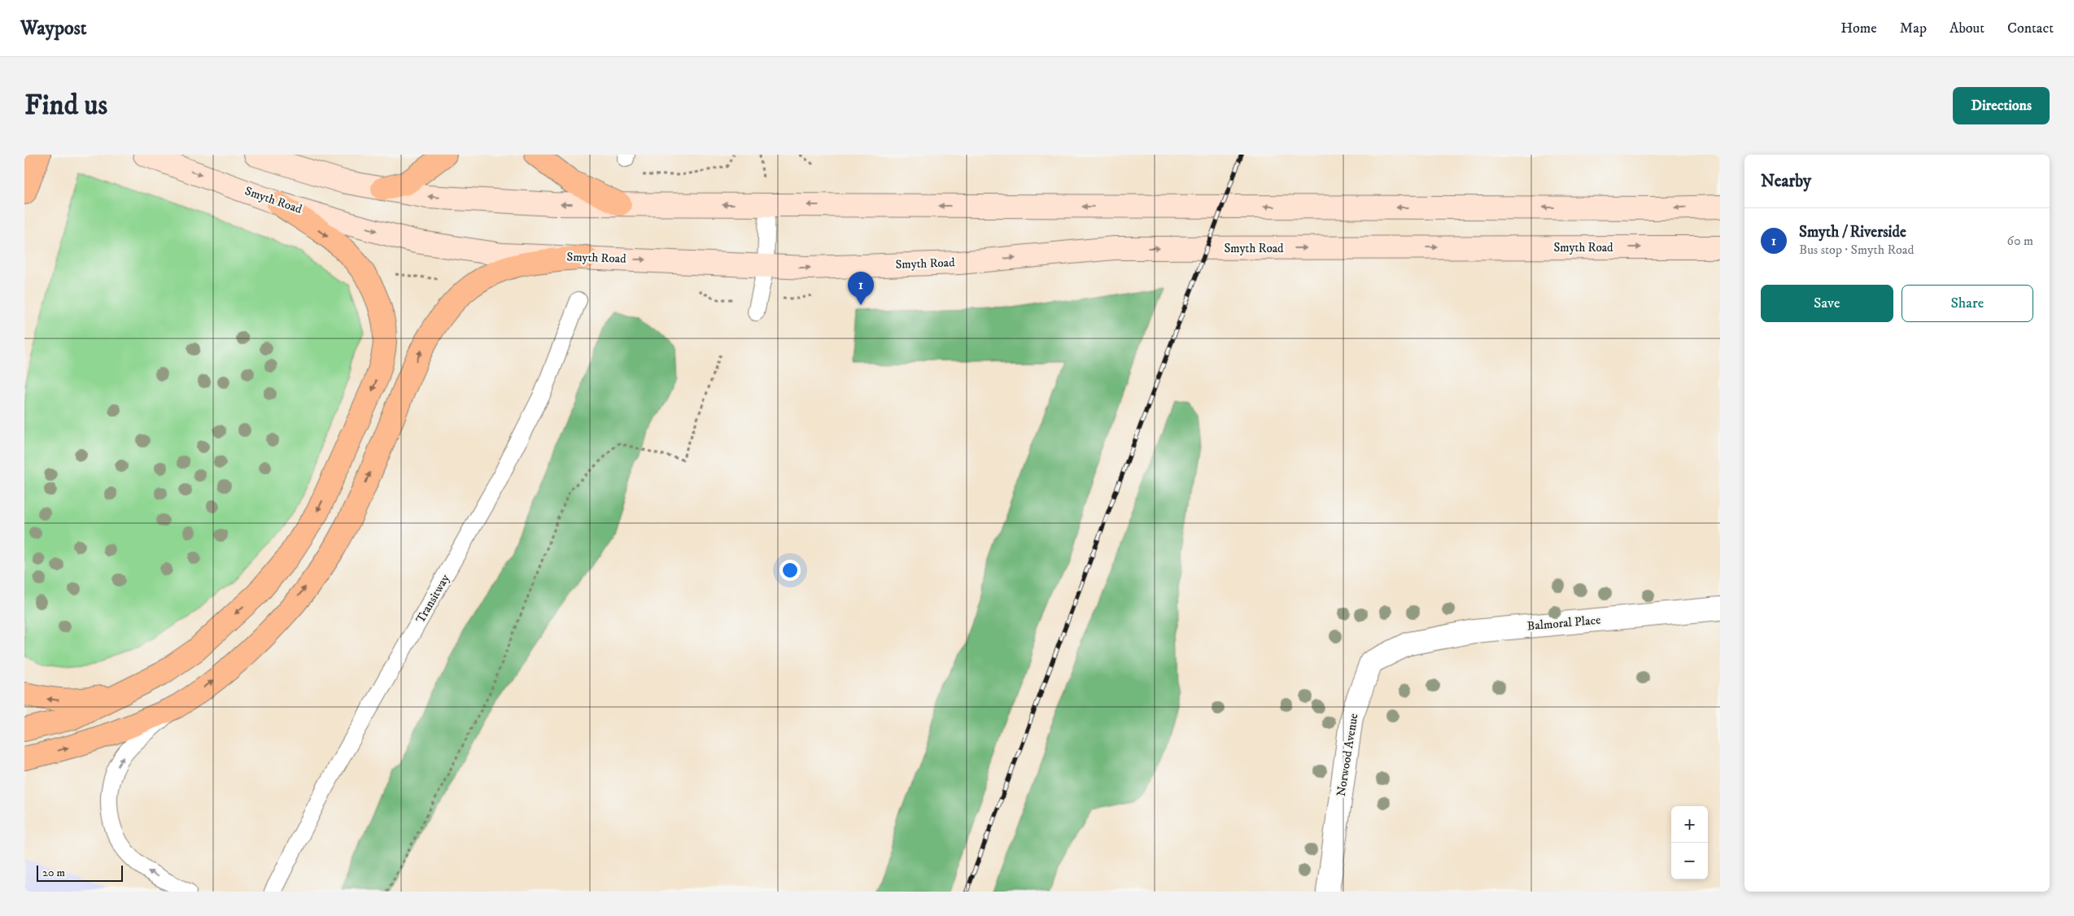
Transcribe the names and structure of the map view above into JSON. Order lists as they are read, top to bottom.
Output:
{
  "streets": {
    "main road": ["Smyth Road"],
    "street": ["Balmoral Place", "Norwood Avenue"],
    "lane": ["Transitway"]
  },
  "crossings": [
    ["Balmoral Place", "Norwood Avenue"]
  ],
  "scale_bar": "20 m",
  "page": {
    "header": "Waypost",
    "nav": [
      "Home",
      "Map",
      "About",
      "Contact"
    ],
    "buttons": [
      "Directions",
      ["Save", "Share"]
    ],
    "title": "Find us",
    "heading": "Nearby",
    "list": [
      {
        "mark": "1",
        "name": "Smyth / Riverside",
        "note": "Bus stop · Smyth Road",
        "value": "60 m"
      }
    ],
    "pins": "1",
    "map_buttons": ["+", "−"],
    "scale": "20 m"
  }
}
